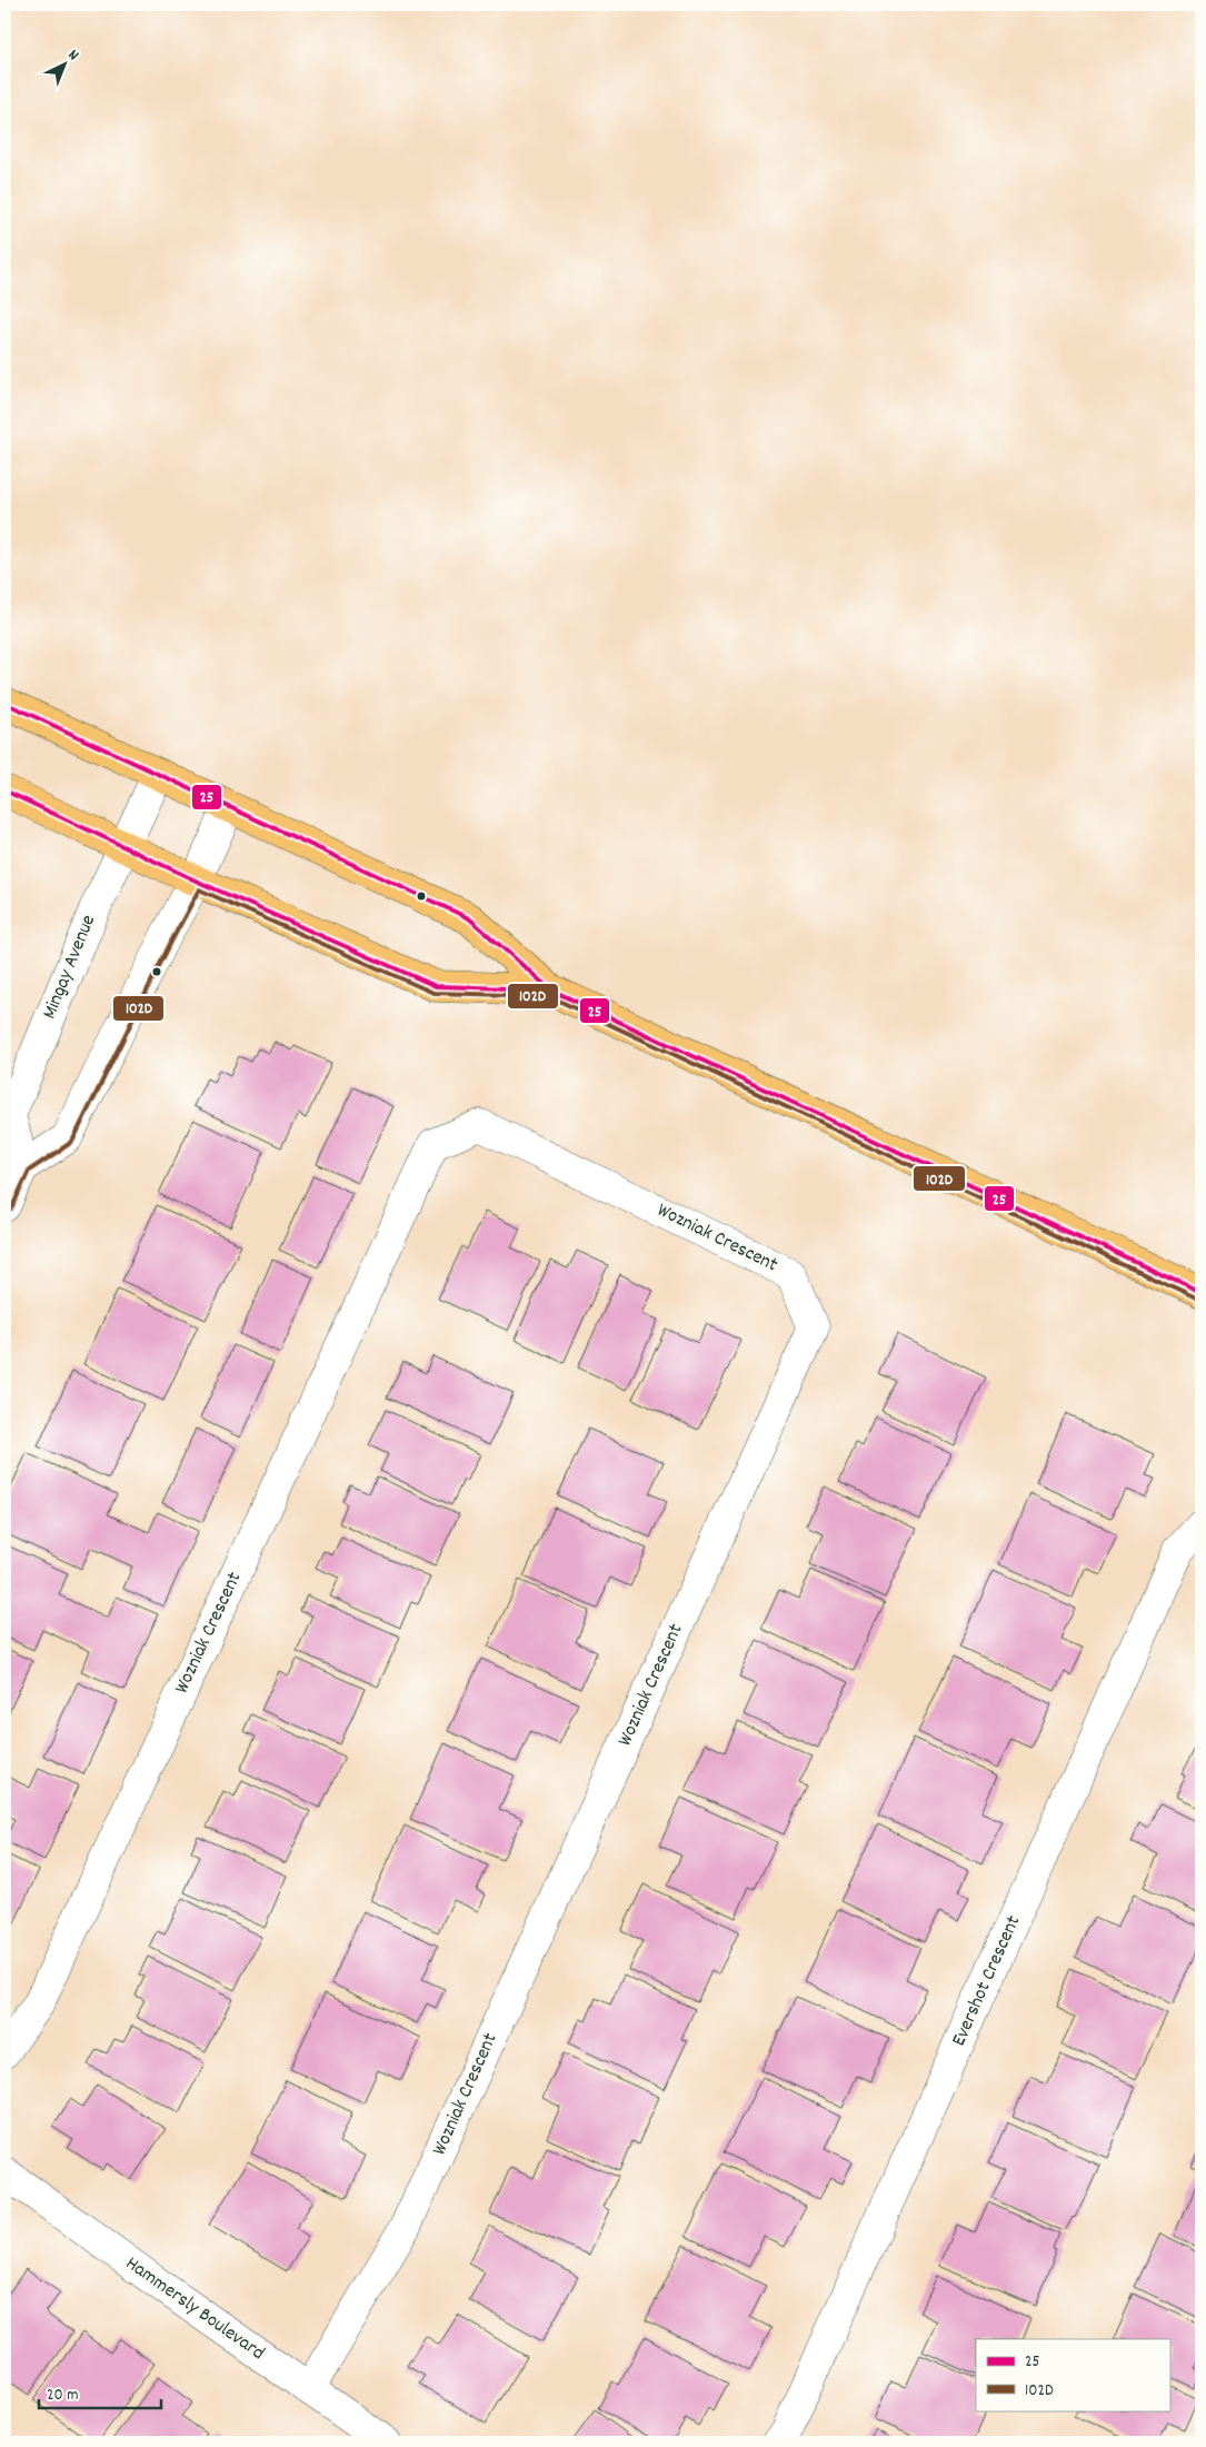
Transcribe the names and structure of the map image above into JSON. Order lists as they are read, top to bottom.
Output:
{
  "streets": {
    "street": [
      "Mingay Avenue",
      "Wozniak Crescent",
      "Evershot Crescent",
      "Hammersly Boulevard"
    ]
  },
  "crossings": [
    ["Wozniak Crescent", "Hammersly Boulevard"]
  ],
  "lines": ["transit line 25", "transit line 102D"],
  "legend": ["25", "102D"],
  "scale_bar": "20 m",
  "north": "top right"
}
